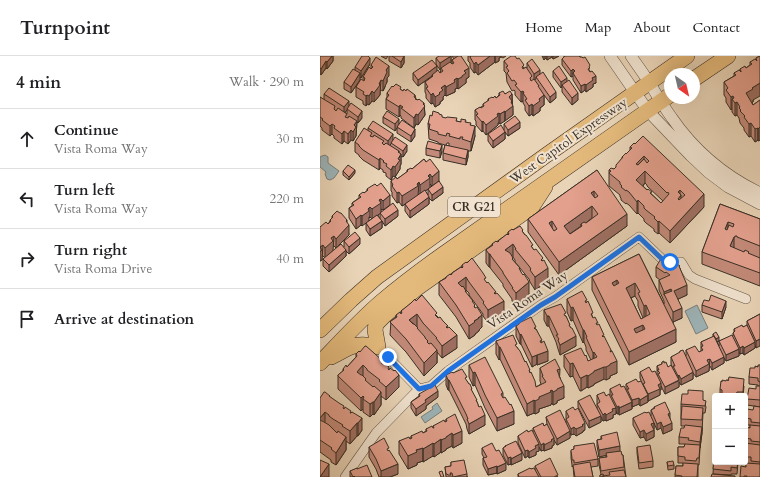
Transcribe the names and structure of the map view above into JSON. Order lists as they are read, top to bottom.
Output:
{
  "streets": {
    "highway": ["West Capitol Expressway", "CR G21"],
    "street": ["Vista Roma Way"]
  },
  "north": "bottom right",
  "page": {
    "header": "Turnpoint",
    "nav": [
      "Home",
      "Map",
      "About",
      "Contact"
    ],
    "heading": ["4 min", "Walk · 290 m"],
    "list": [
      ["Continue", "Vista Roma Way", "30 m"],
      ["Turn left", "Vista Roma Way", "220 m"],
      ["Turn right", "Vista Roma Drive", "40 m"],
      "Arrive at destination"
    ],
    "map_buttons": ["+", "−"]
  }
}
